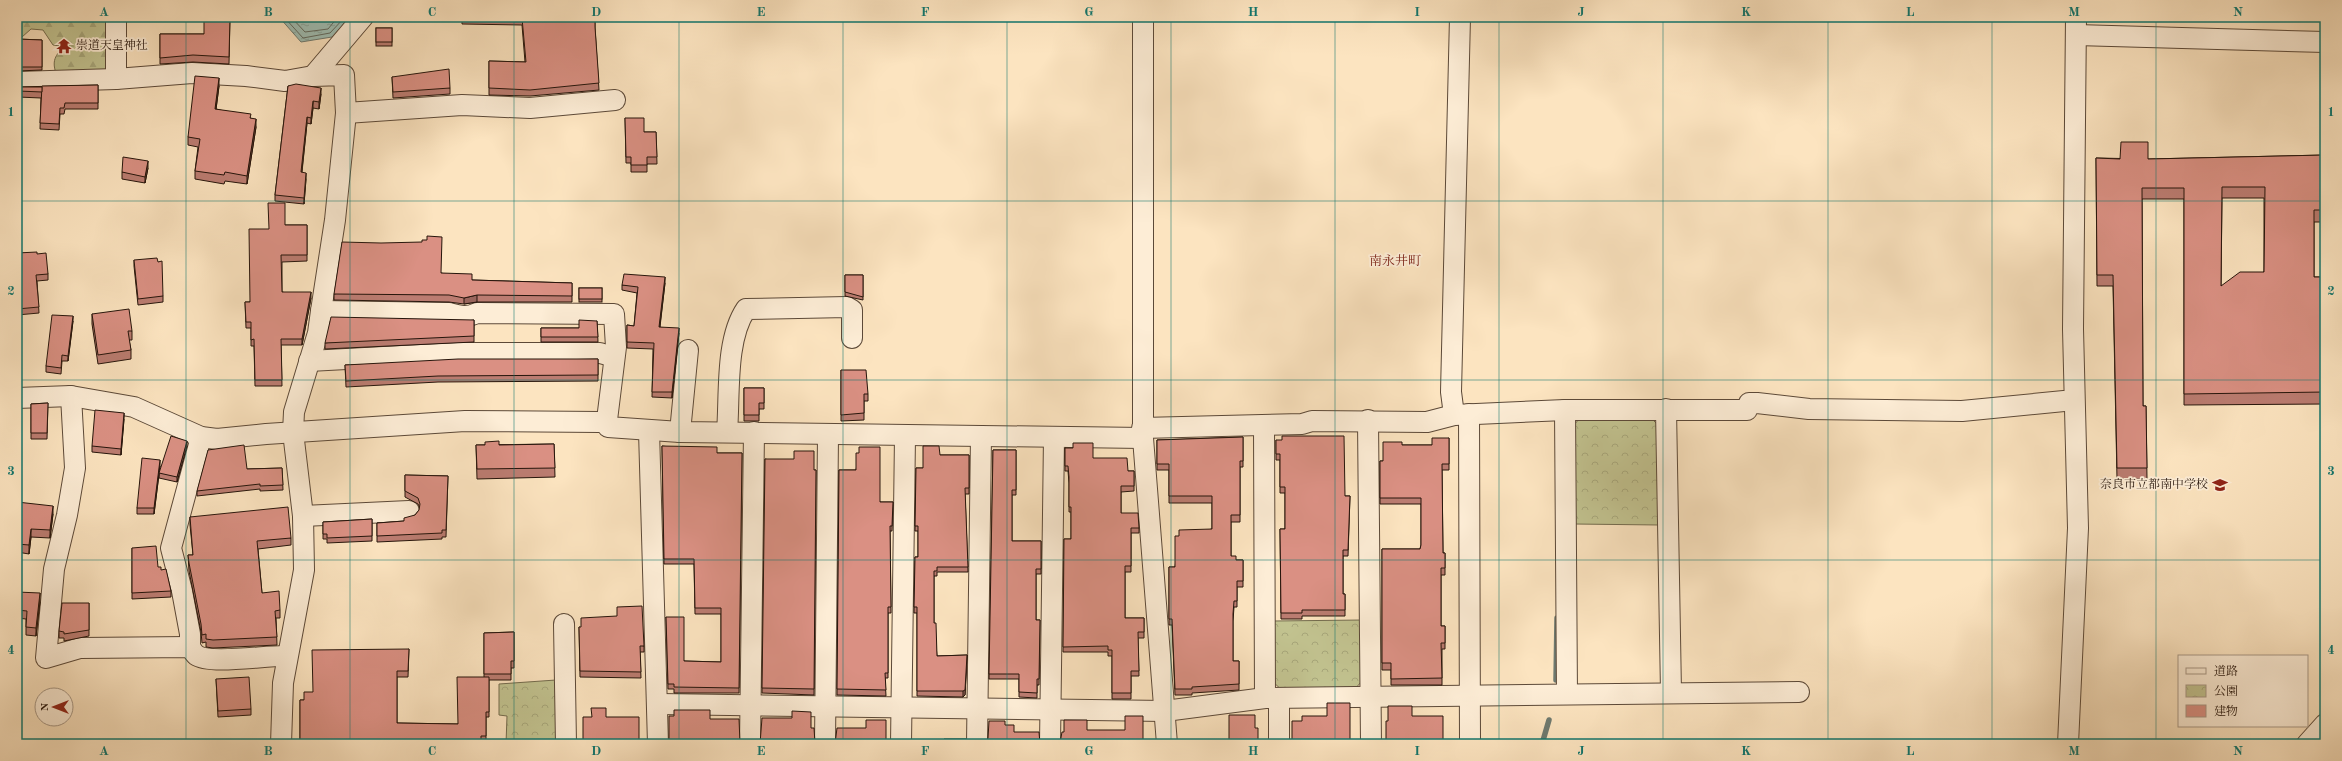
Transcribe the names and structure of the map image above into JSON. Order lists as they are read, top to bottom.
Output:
{
  "districts": ["南永井町"],
  "places": {
    "temple": ["崇道天皇神社"],
    "school or university": ["奈良市立都南中学校"]
  },
  "legend": ["道路", "公園", "建物"],
  "north": "left",
  "grid": {
    "columns": [
      "A",
      "B",
      "C",
      "D",
      "E",
      "F",
      "G",
      "H",
      "I",
      "J",
      "K",
      "L",
      "M",
      "N"
    ],
    "rows": [
      "1",
      "2",
      "3",
      "4"
    ]
  }
}
